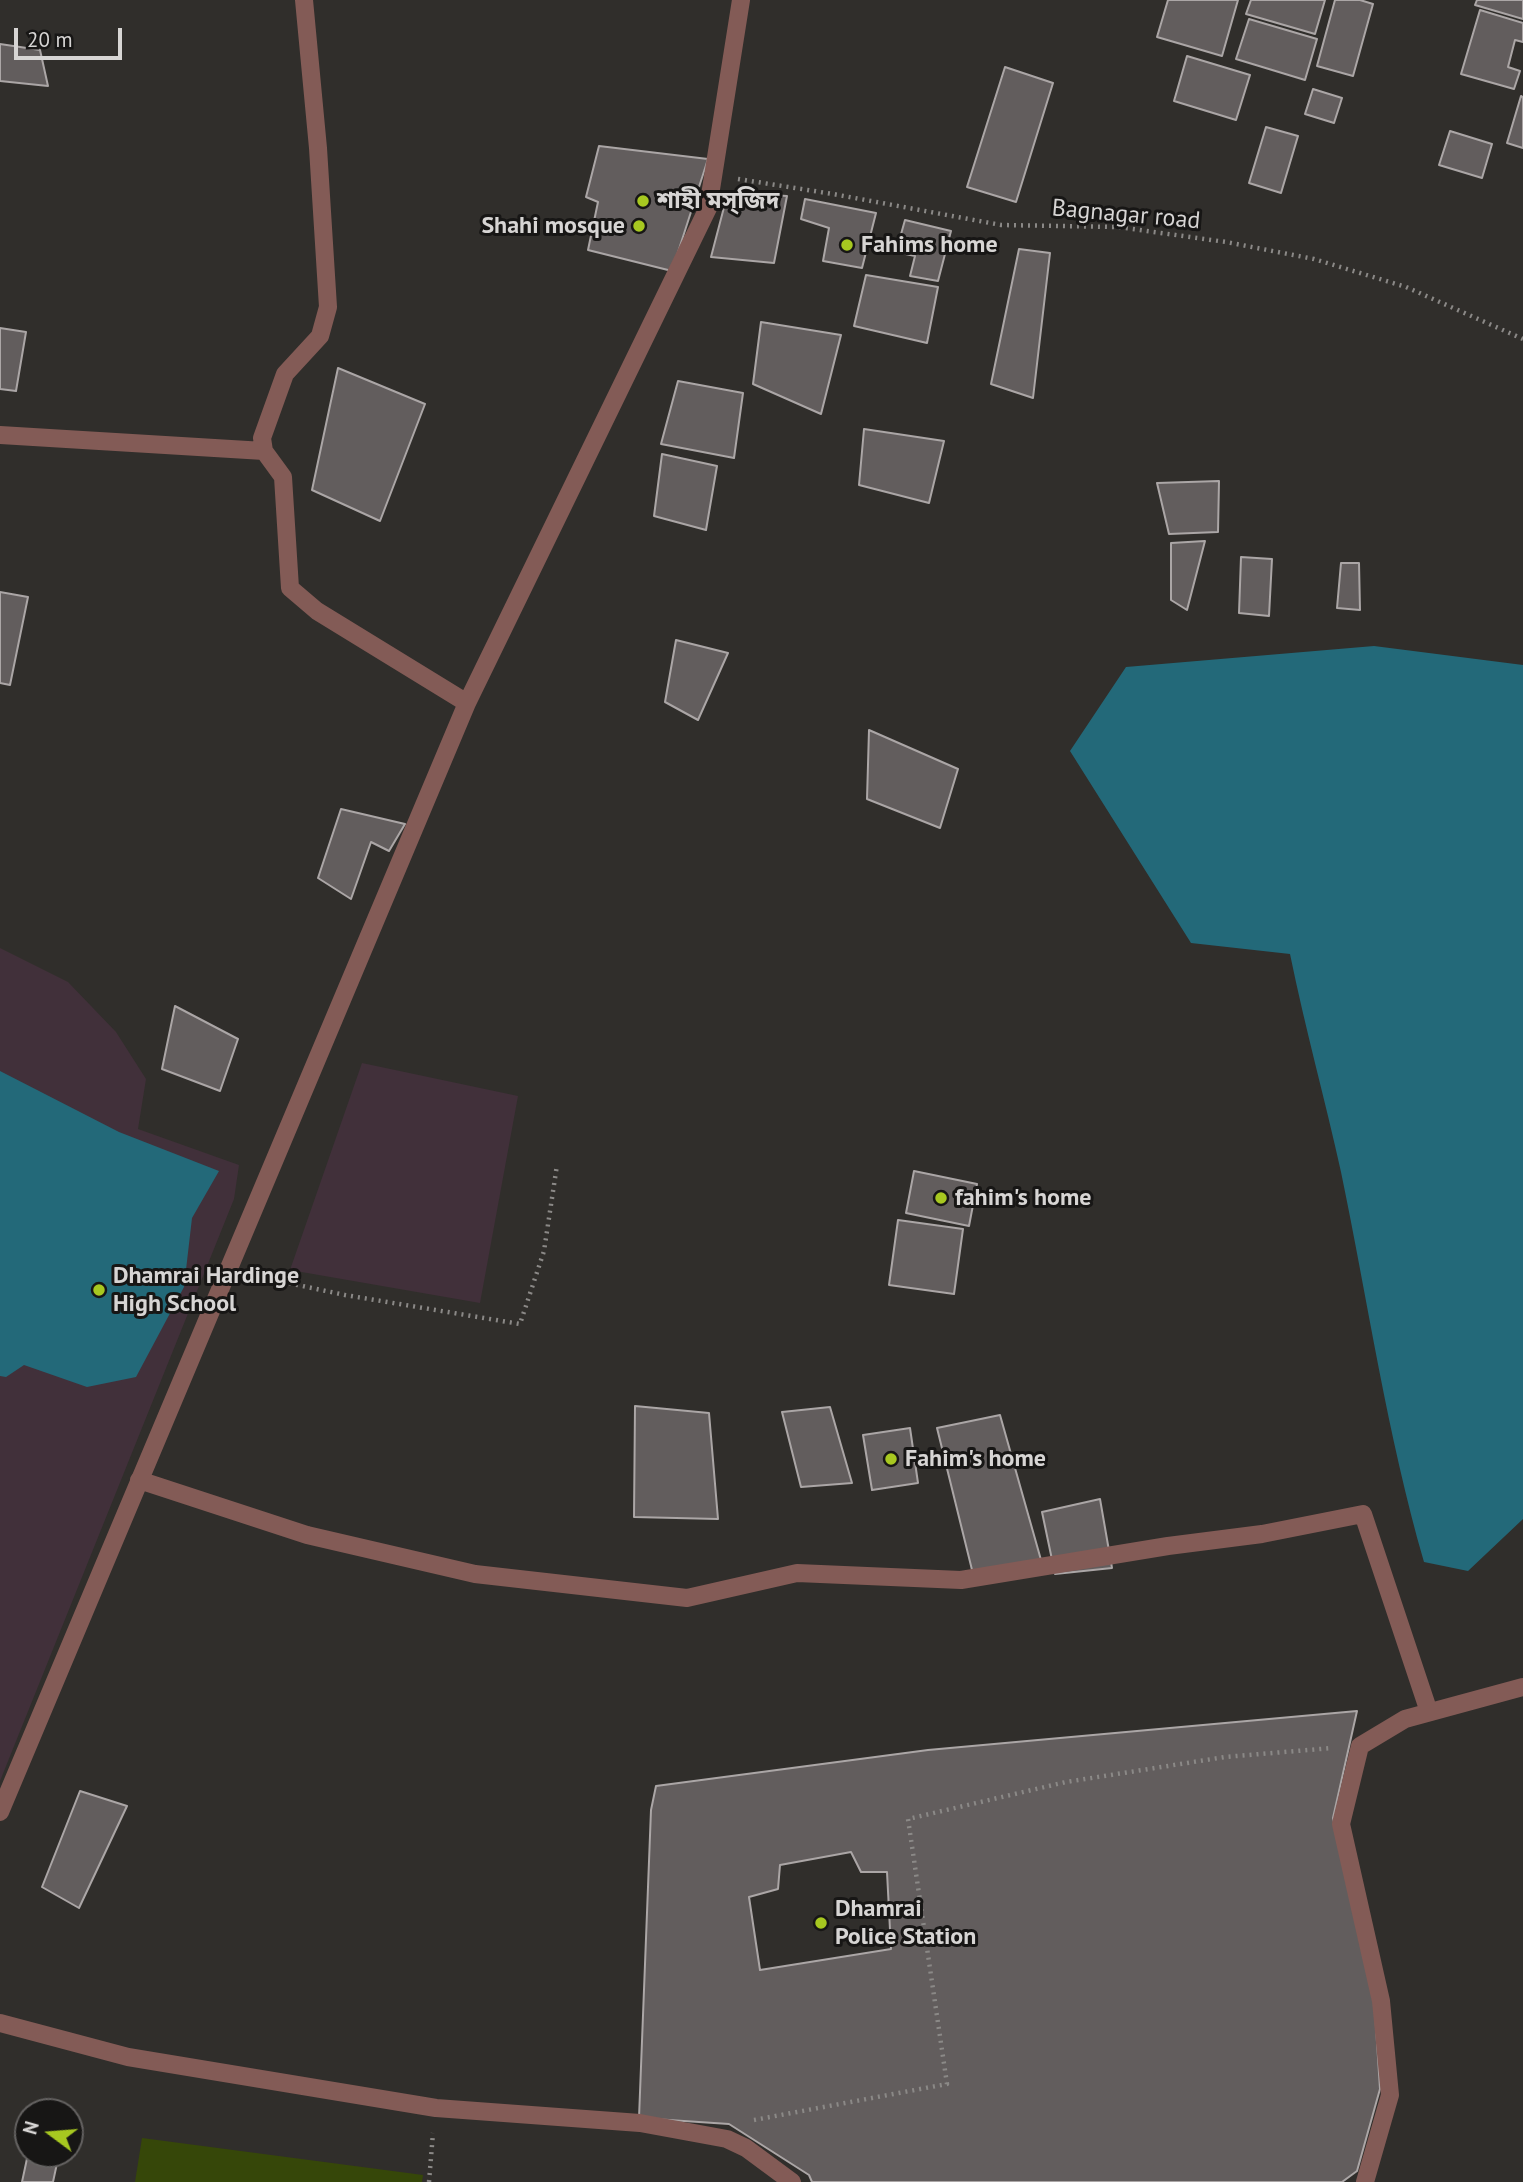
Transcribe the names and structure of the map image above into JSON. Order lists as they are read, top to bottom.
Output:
{
  "streets": {
    "path": ["Bagnagar road"]
  },
  "places": [
    "শাহী মস্জিদ",
    "Shahi mosque",
    "Fahims home",
    "fahim's home",
    "Dhamrai Hardinge High School",
    "Fahim's home",
    "Dhamrai Police Station"
  ],
  "scale_bar": "20 m",
  "north": "left"
}
